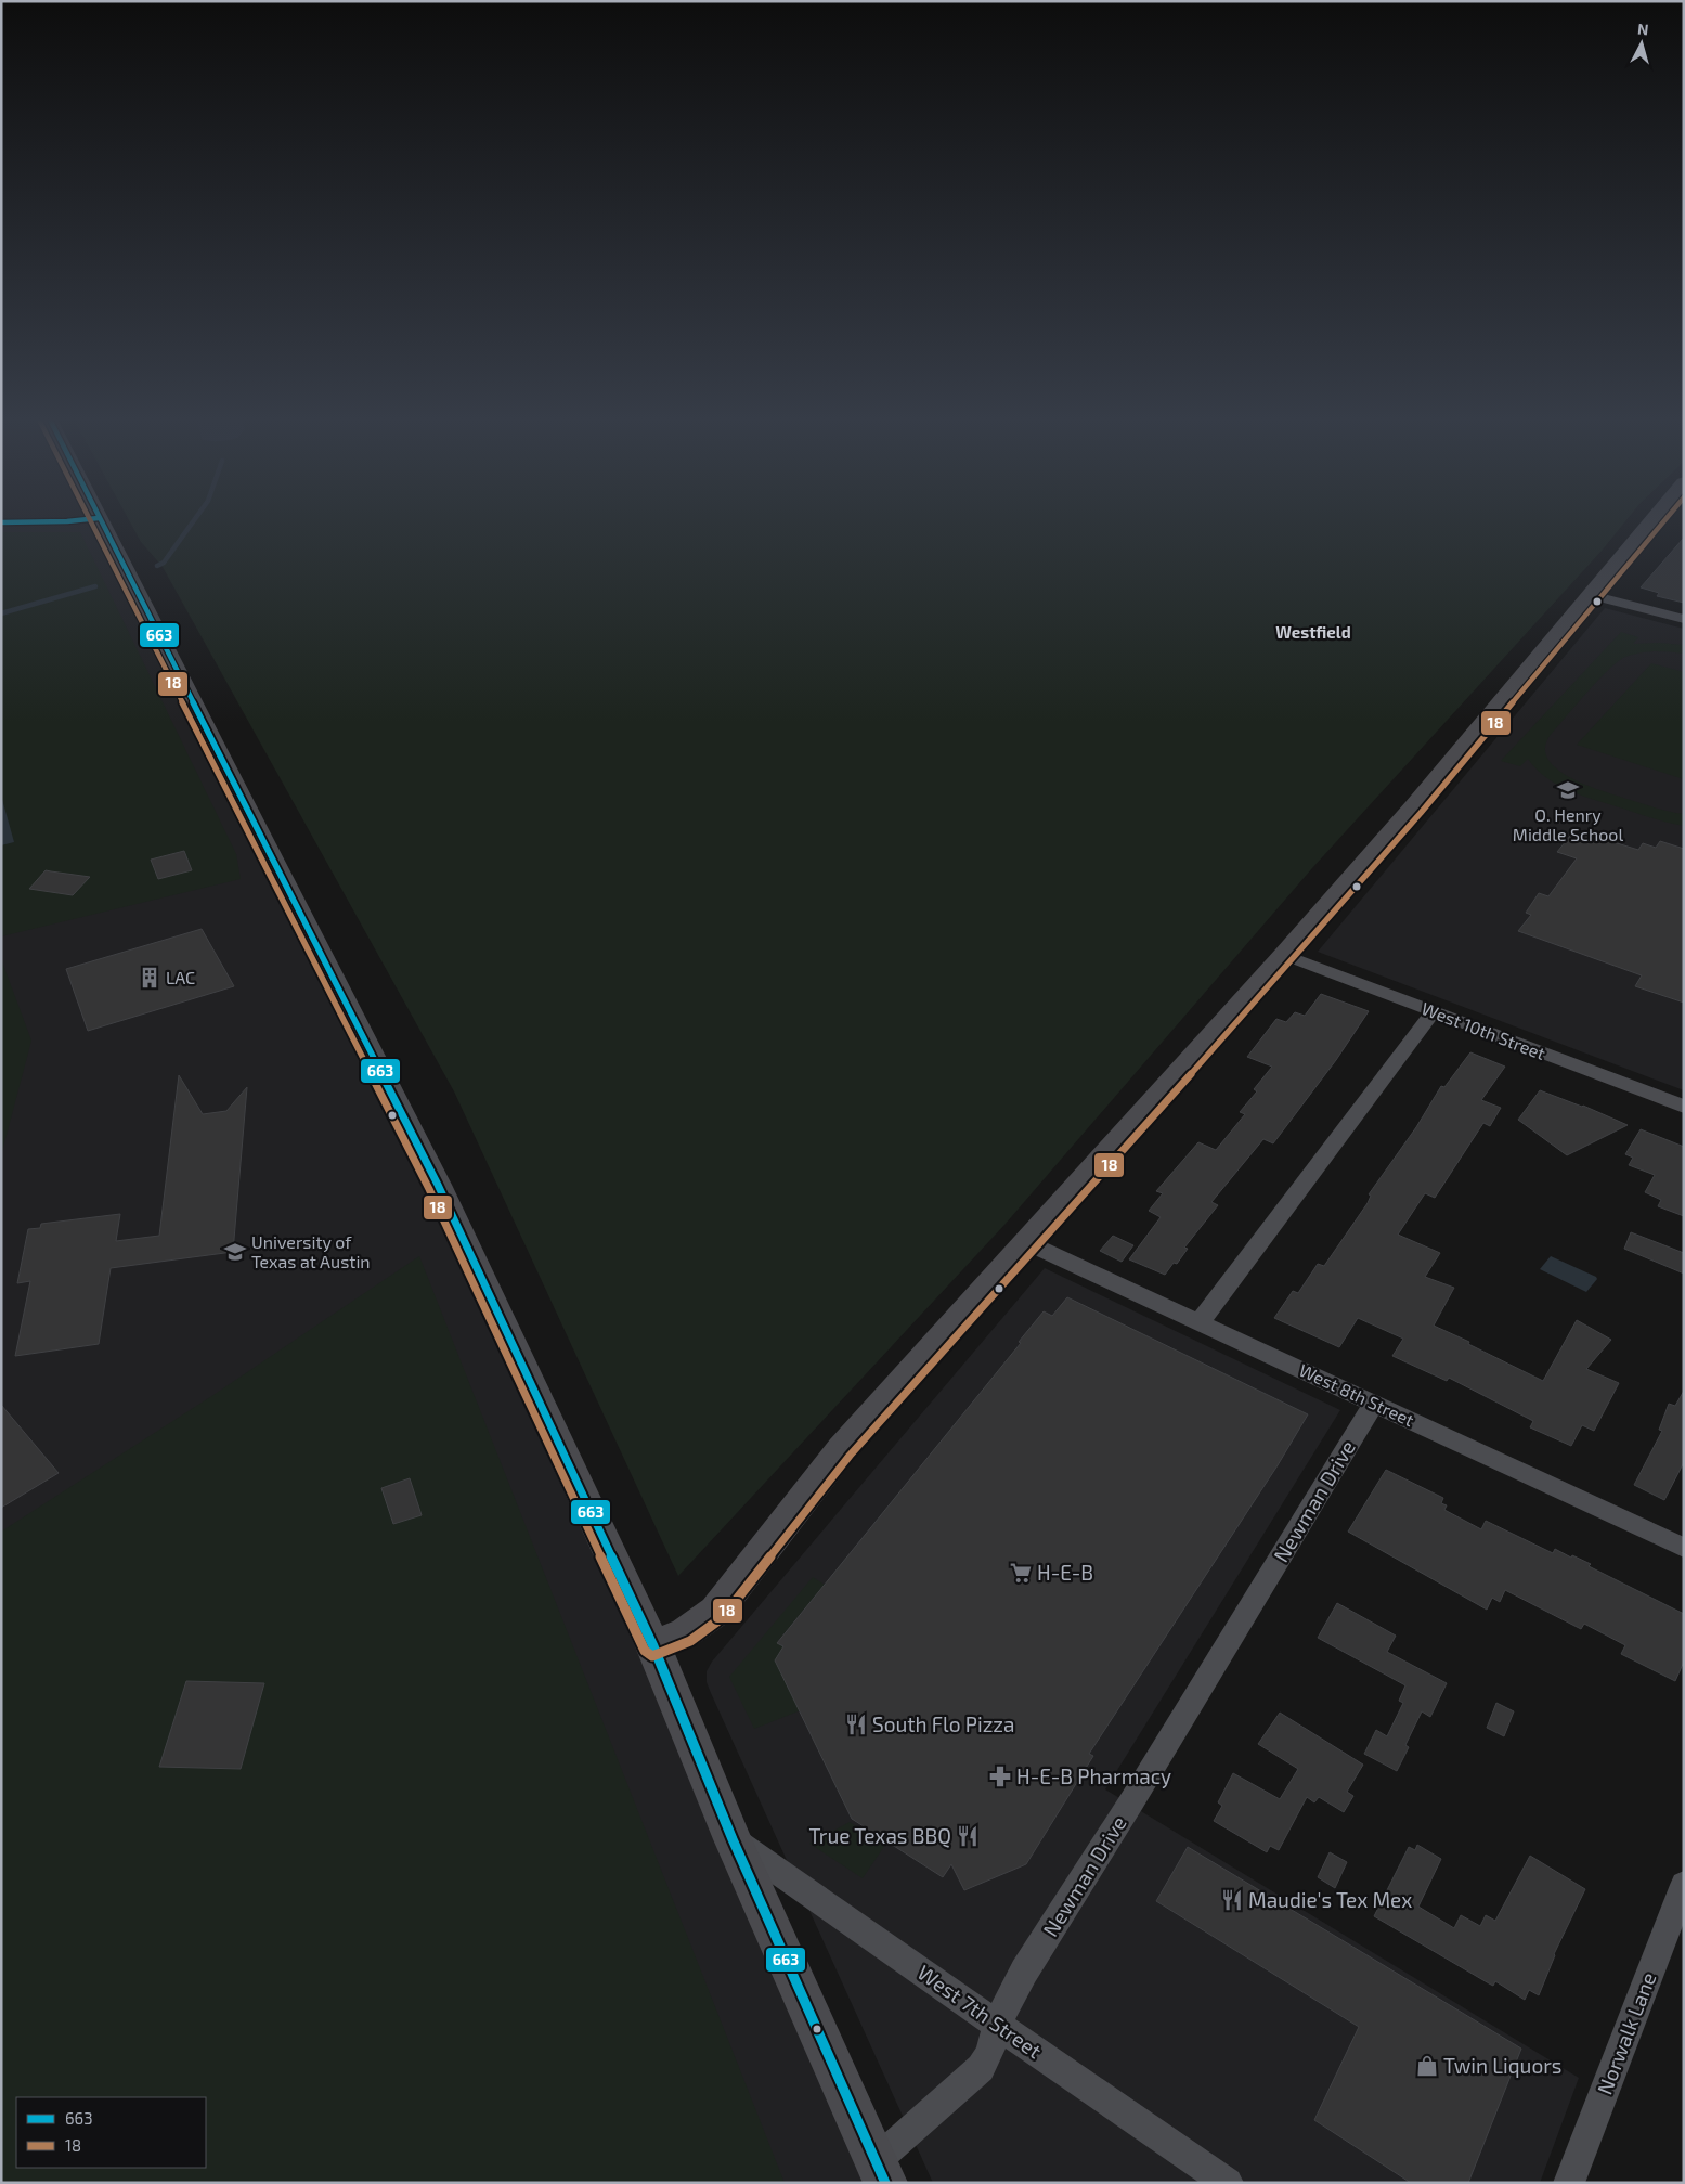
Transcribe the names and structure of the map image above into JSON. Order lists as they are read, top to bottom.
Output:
{
  "streets": {
    "street": [
      "West 10th Street",
      "West 8th Street",
      "Newman Drive",
      "West 7th Street",
      "Norwalk Lane"
    ]
  },
  "crossings": [
    ["West 8th Street", "Newman Drive"],
    ["Newman Drive", "West 7th Street"]
  ],
  "districts": ["Westfield"],
  "places": {
    "school or university": ["O. Henry Middle School", "University of Texas at Austin"],
    "building": ["LAC"],
    "supermarket": ["H-E-B"],
    "restaurant": ["South Flo Pizza", "True Texas BBQ", "Maudie's Tex Mex"],
    "pharmacy": ["H-E-B Pharmacy"],
    "shop": ["Twin Liquors"]
  },
  "lines": ["transit line 663", "transit line 18"],
  "legend": ["663", "18"],
  "north": "top"
}
